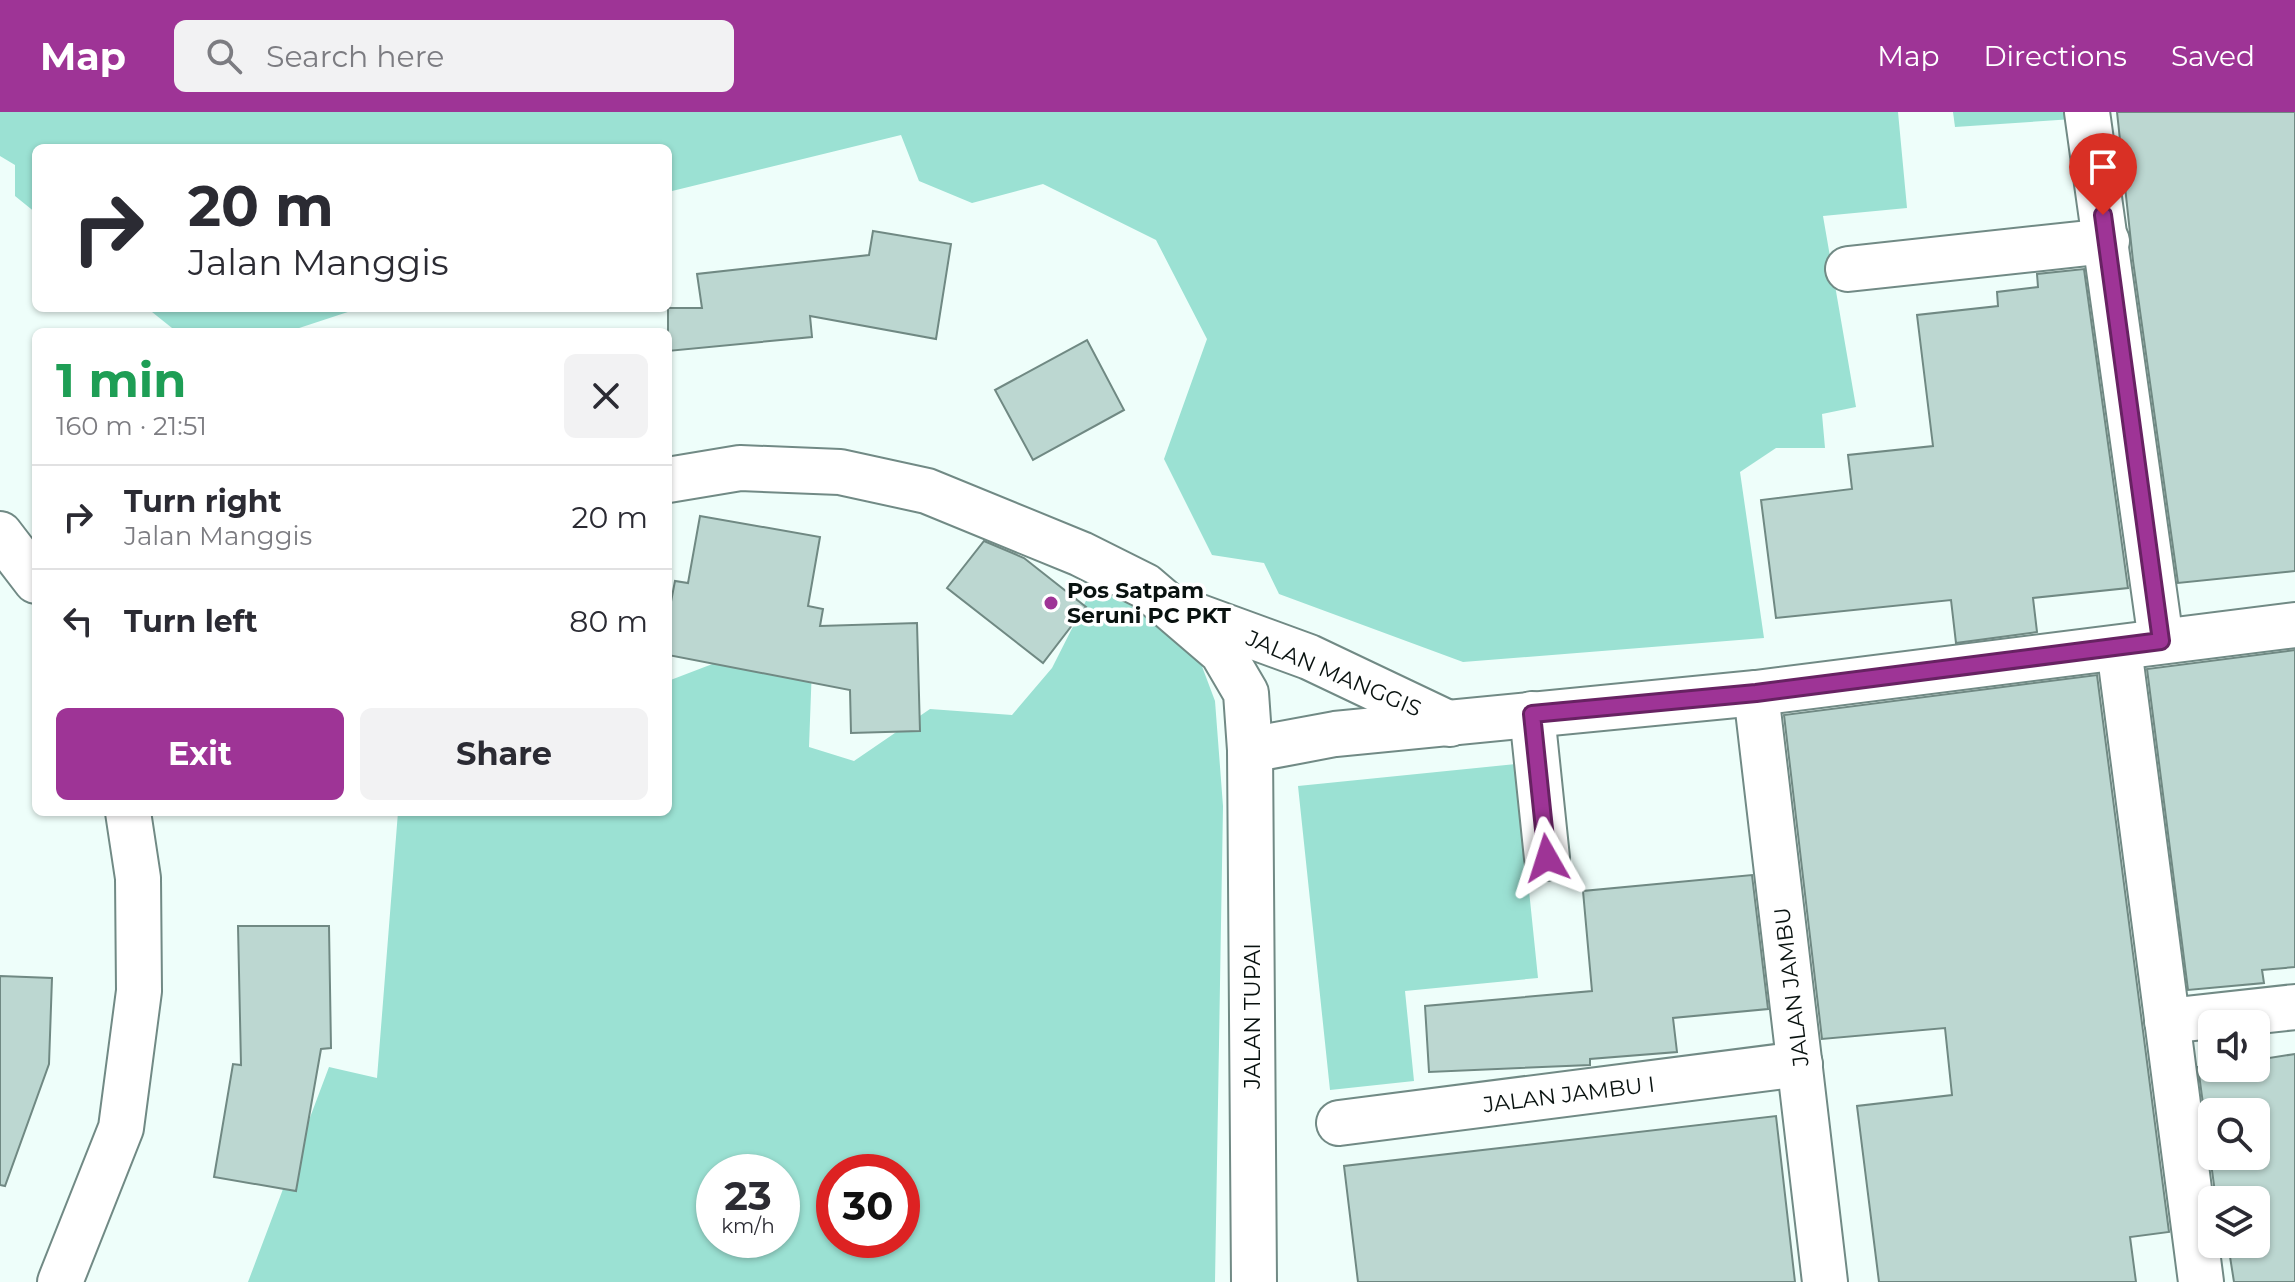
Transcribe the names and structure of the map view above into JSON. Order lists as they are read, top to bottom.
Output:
{
  "streets": {
    "street": [
      "JALAN MANGGIS",
      "JALAN JAMBU",
      "JALAN TUPAI",
      "JALAN JAMBU I"
    ]
  },
  "crossings": [
    ["JALAN MANGGIS", "JALAN JAMBU"],
    ["JALAN MANGGIS", "JALAN TUPAI"],
    ["JALAN JAMBU", "JALAN JAMBU I"]
  ],
  "places": ["Pos Satpam Seruni PC PKT"],
  "page": {
    "header": "Map",
    "search": "Search here",
    "nav": ["Map", "Directions", "Saved"],
    "turn": ["20 m", "Jalan Manggis"],
    "heading": ["1 min", "160 m · 21:51"],
    "list": [
      {
        "name": "Turn right",
        "note": "Jalan Manggis",
        "value": "20 m"
      },
      {
        "name": "Turn left",
        "value": "80 m"
      }
    ],
    "buttons": ["Exit", "Share"],
    "speed": "23 km/h",
    "limit": "30"
  }
}
